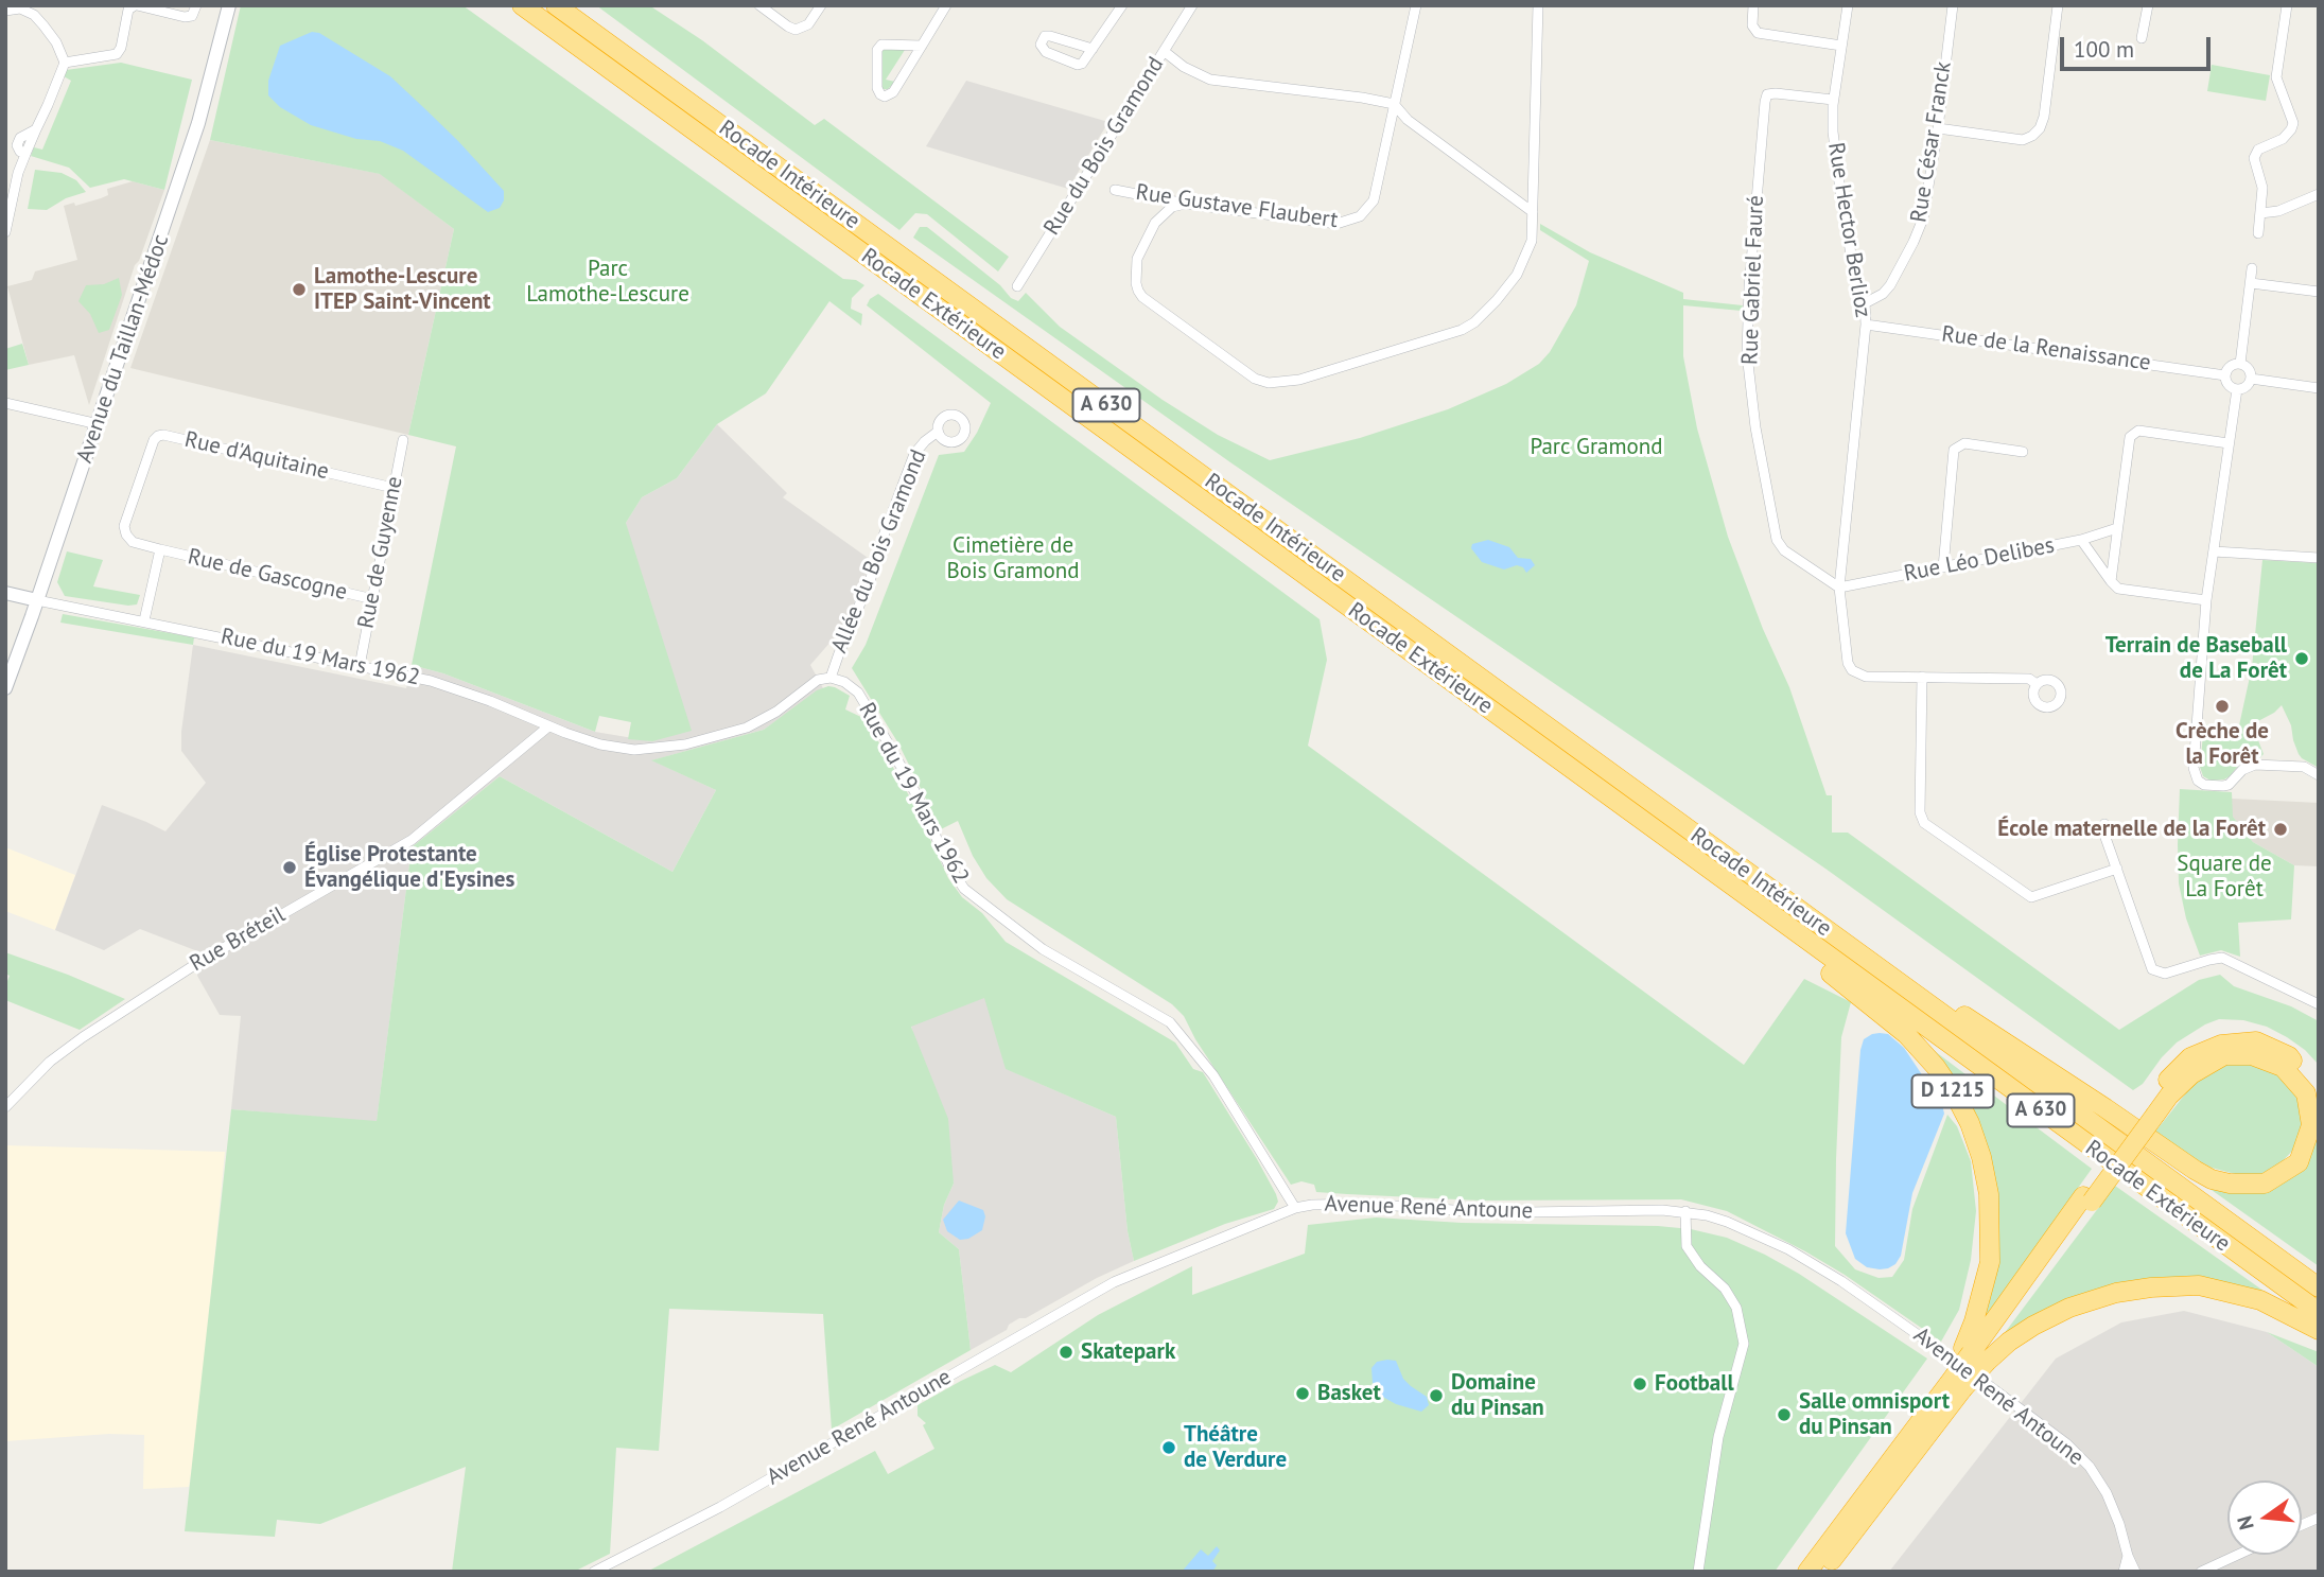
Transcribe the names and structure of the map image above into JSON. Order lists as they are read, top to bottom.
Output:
{
  "streets": {
    "highway": [
      "Rocade Intérieure",
      "Rocade Extérieure",
      "A 630",
      "D 1215"
    ],
    "street": [
      "Rue César Franck",
      "Rue du Bois Gramond",
      "Rue Gustave Flaubert",
      "Rue Hector Berlioz",
      "Rue Gabriel Fauré",
      "Avenue du Taillan-Médoc",
      "Rue de la Renaissance",
      "Rue d'Aquitaine",
      "Allée du Bois Gramond",
      "Rue de Guyenne",
      "Rue Léo Delibes",
      "Rue de Gascogne",
      "Rue du 19 Mars 1962",
      "Rue Bréteil",
      "Avenue René Antoune"
    ]
  },
  "crossings": [
    ["Rue César Franck", "Rue Hector Berlioz"],
    ["Rue Hector Berlioz", "Rue Gabriel Fauré"],
    ["Rue Hector Berlioz", "Rue de la Renaissance"],
    ["Rue Hector Berlioz", "Rue Léo Delibes"],
    ["Rue Gabriel Fauré", "Rue Léo Delibes"],
    ["Rocade Extérieure", "D 1215"],
    ["Avenue du Taillan-Médoc", "Rue du 19 Mars 1962"],
    ["Rue d'Aquitaine", "Rue de Guyenne"],
    ["Rue d'Aquitaine", "Rue de Gascogne"],
    ["Allée du Bois Gramond", "Rue du 19 Mars 1962"],
    ["Rue de Guyenne", "Rue de Gascogne"],
    ["Rue de Guyenne", "Rue du 19 Mars 1962"],
    ["Rue du 19 Mars 1962", "Rue Bréteil"],
    ["Rue du 19 Mars 1962", "Avenue René Antoune"]
  ],
  "parks": [
    "Parc Lamothe-Lescure",
    "Parc Gramond",
    "Cimetière de Bois Gramond",
    "Square de La Forêt"
  ],
  "places": [
    "Lamothe-Lescure ITEP Saint-Vincent",
    "Terrain de Baseball de La Forêt",
    "Crèche de la Forêt",
    "École maternelle de la Forêt",
    "Église Protestante Évangélique d'Eysines",
    "Skatepark",
    "Football",
    "Basket",
    "Domaine du Pinsan",
    "Salle omnisport du Pinsan",
    "Théâtre de Verdure"
  ],
  "scale_bar": "100 m",
  "north": "left"
}
